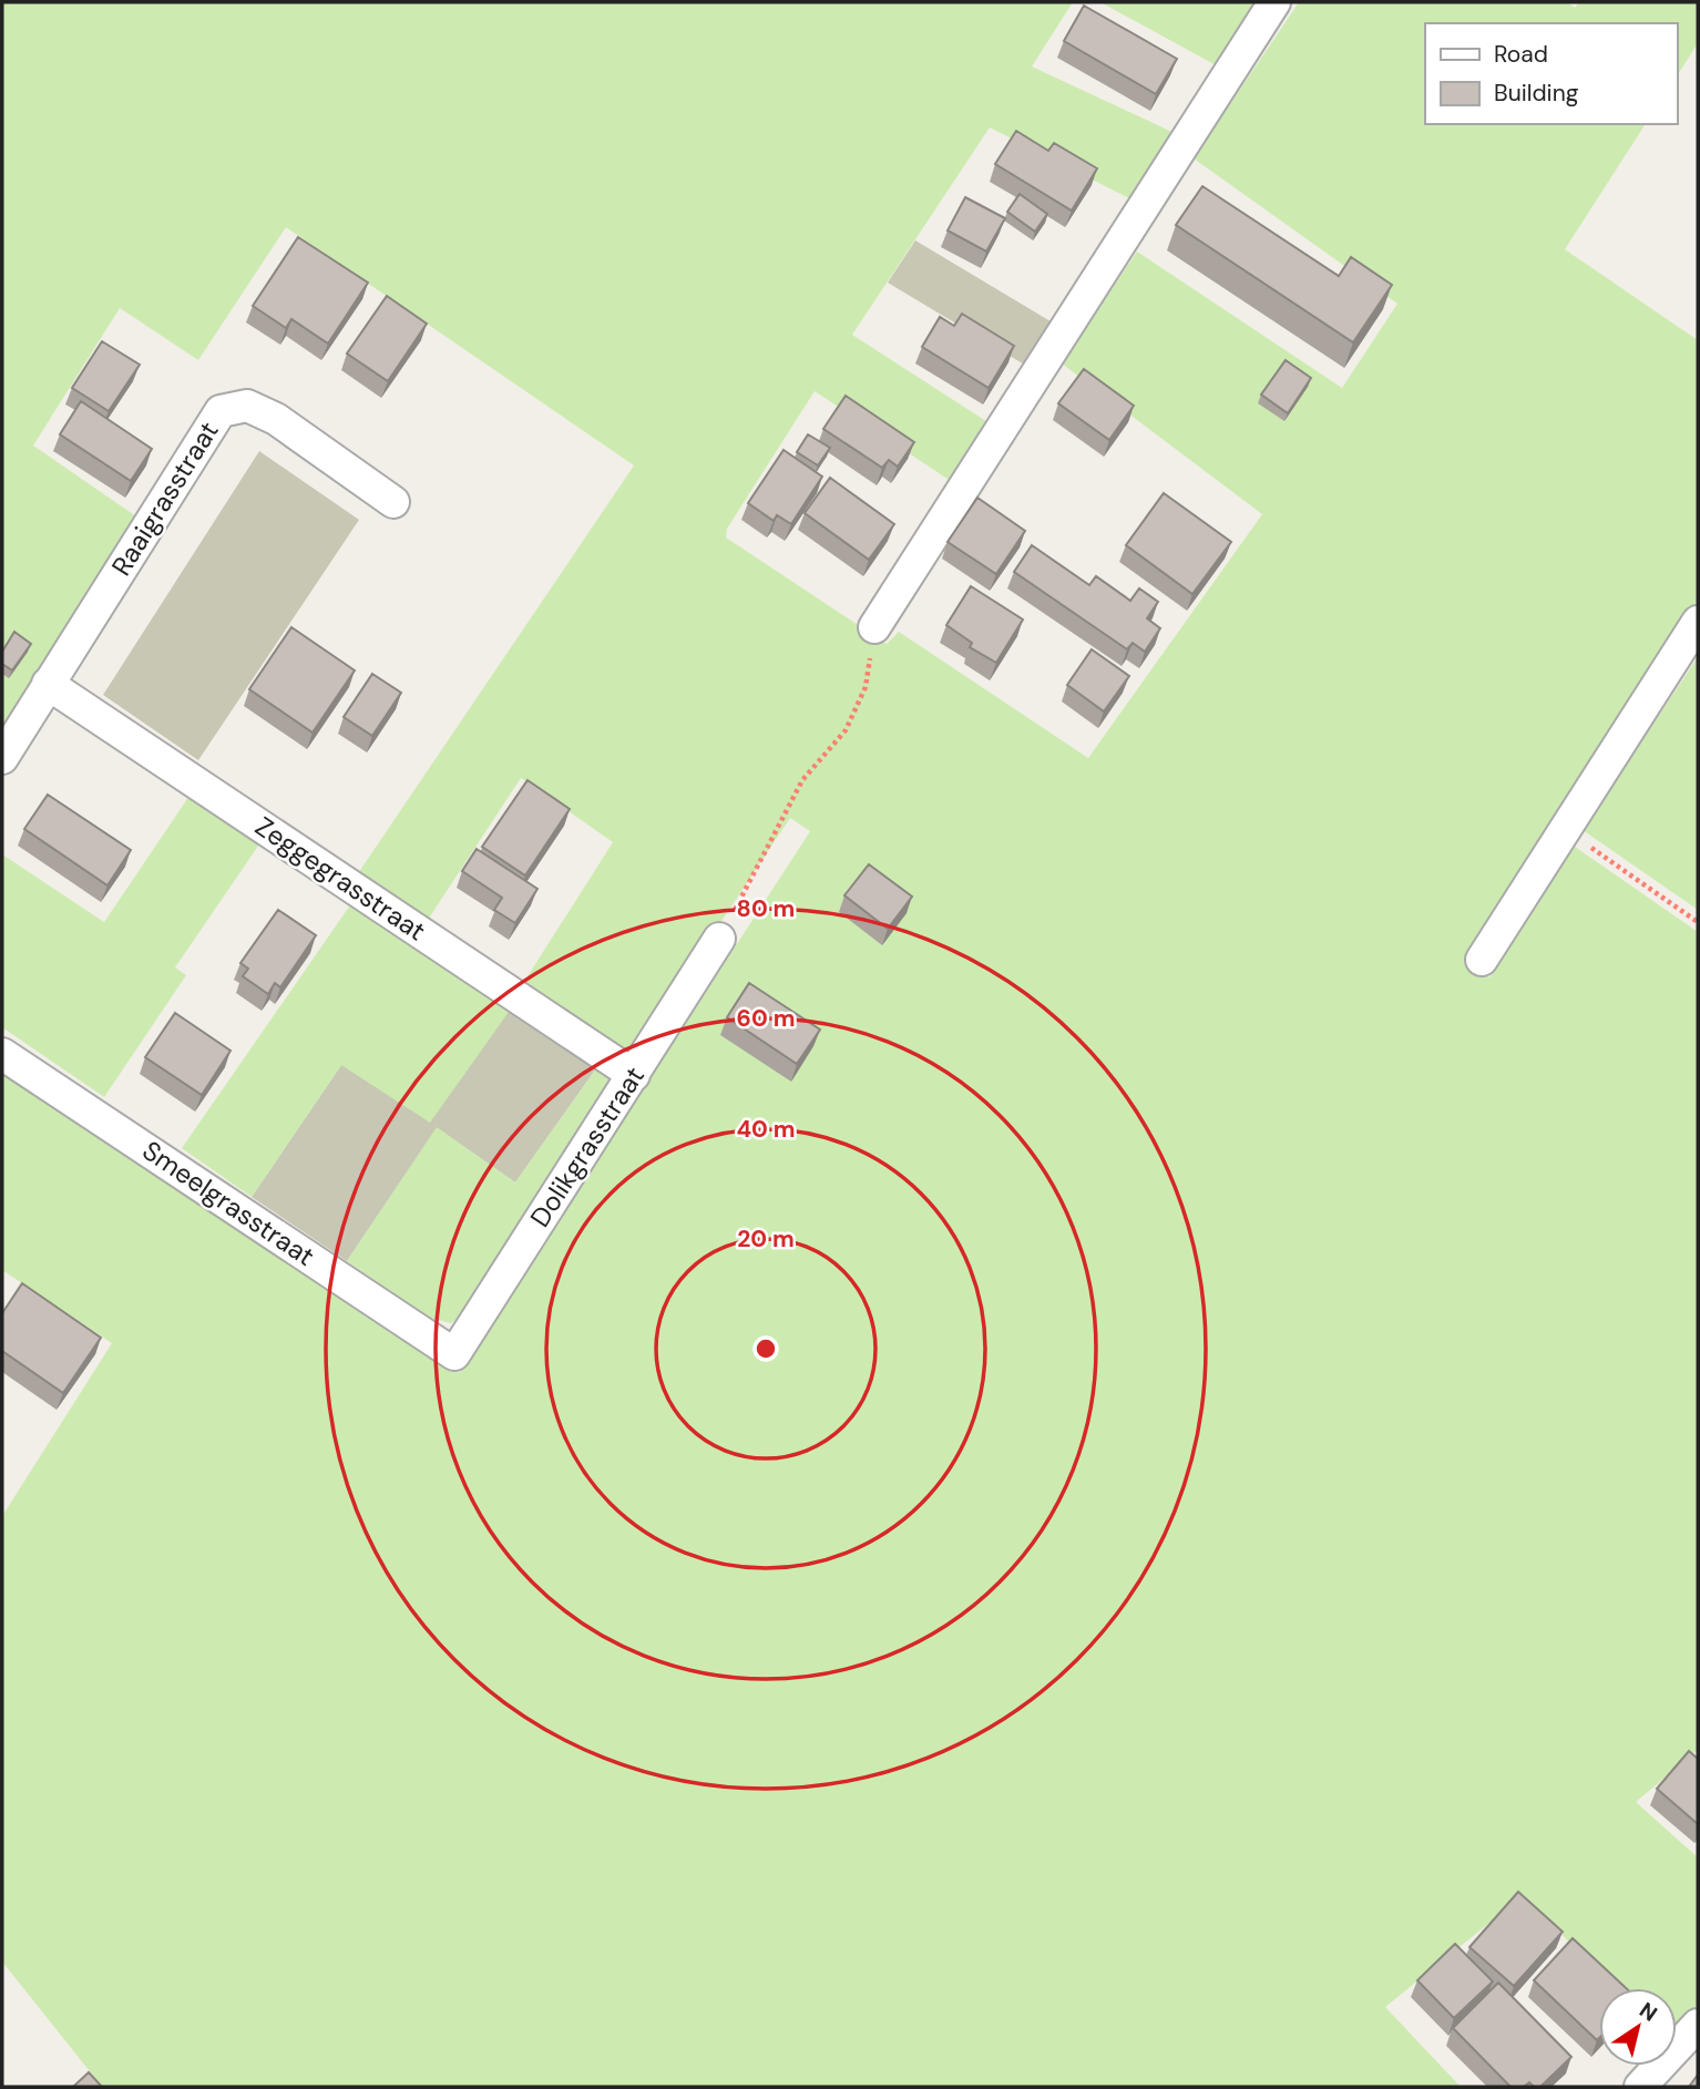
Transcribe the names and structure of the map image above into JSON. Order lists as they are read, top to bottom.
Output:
{
  "streets": {
    "street": [
      "Raaigrasstraat",
      "Zeggegrasstraat",
      "Dolikgrasstraat",
      "Smeelgrasstraat"
    ]
  },
  "crossings": [
    ["Raaigrasstraat", "Zeggegrasstraat"],
    ["Zeggegrasstraat", "Dolikgrasstraat"],
    ["Dolikgrasstraat", "Smeelgrasstraat"]
  ],
  "legend": ["Road", "Building"],
  "north": "top right",
  "rings": [
    "80 m",
    "60 m",
    "40 m",
    "20 m"
  ]
}
